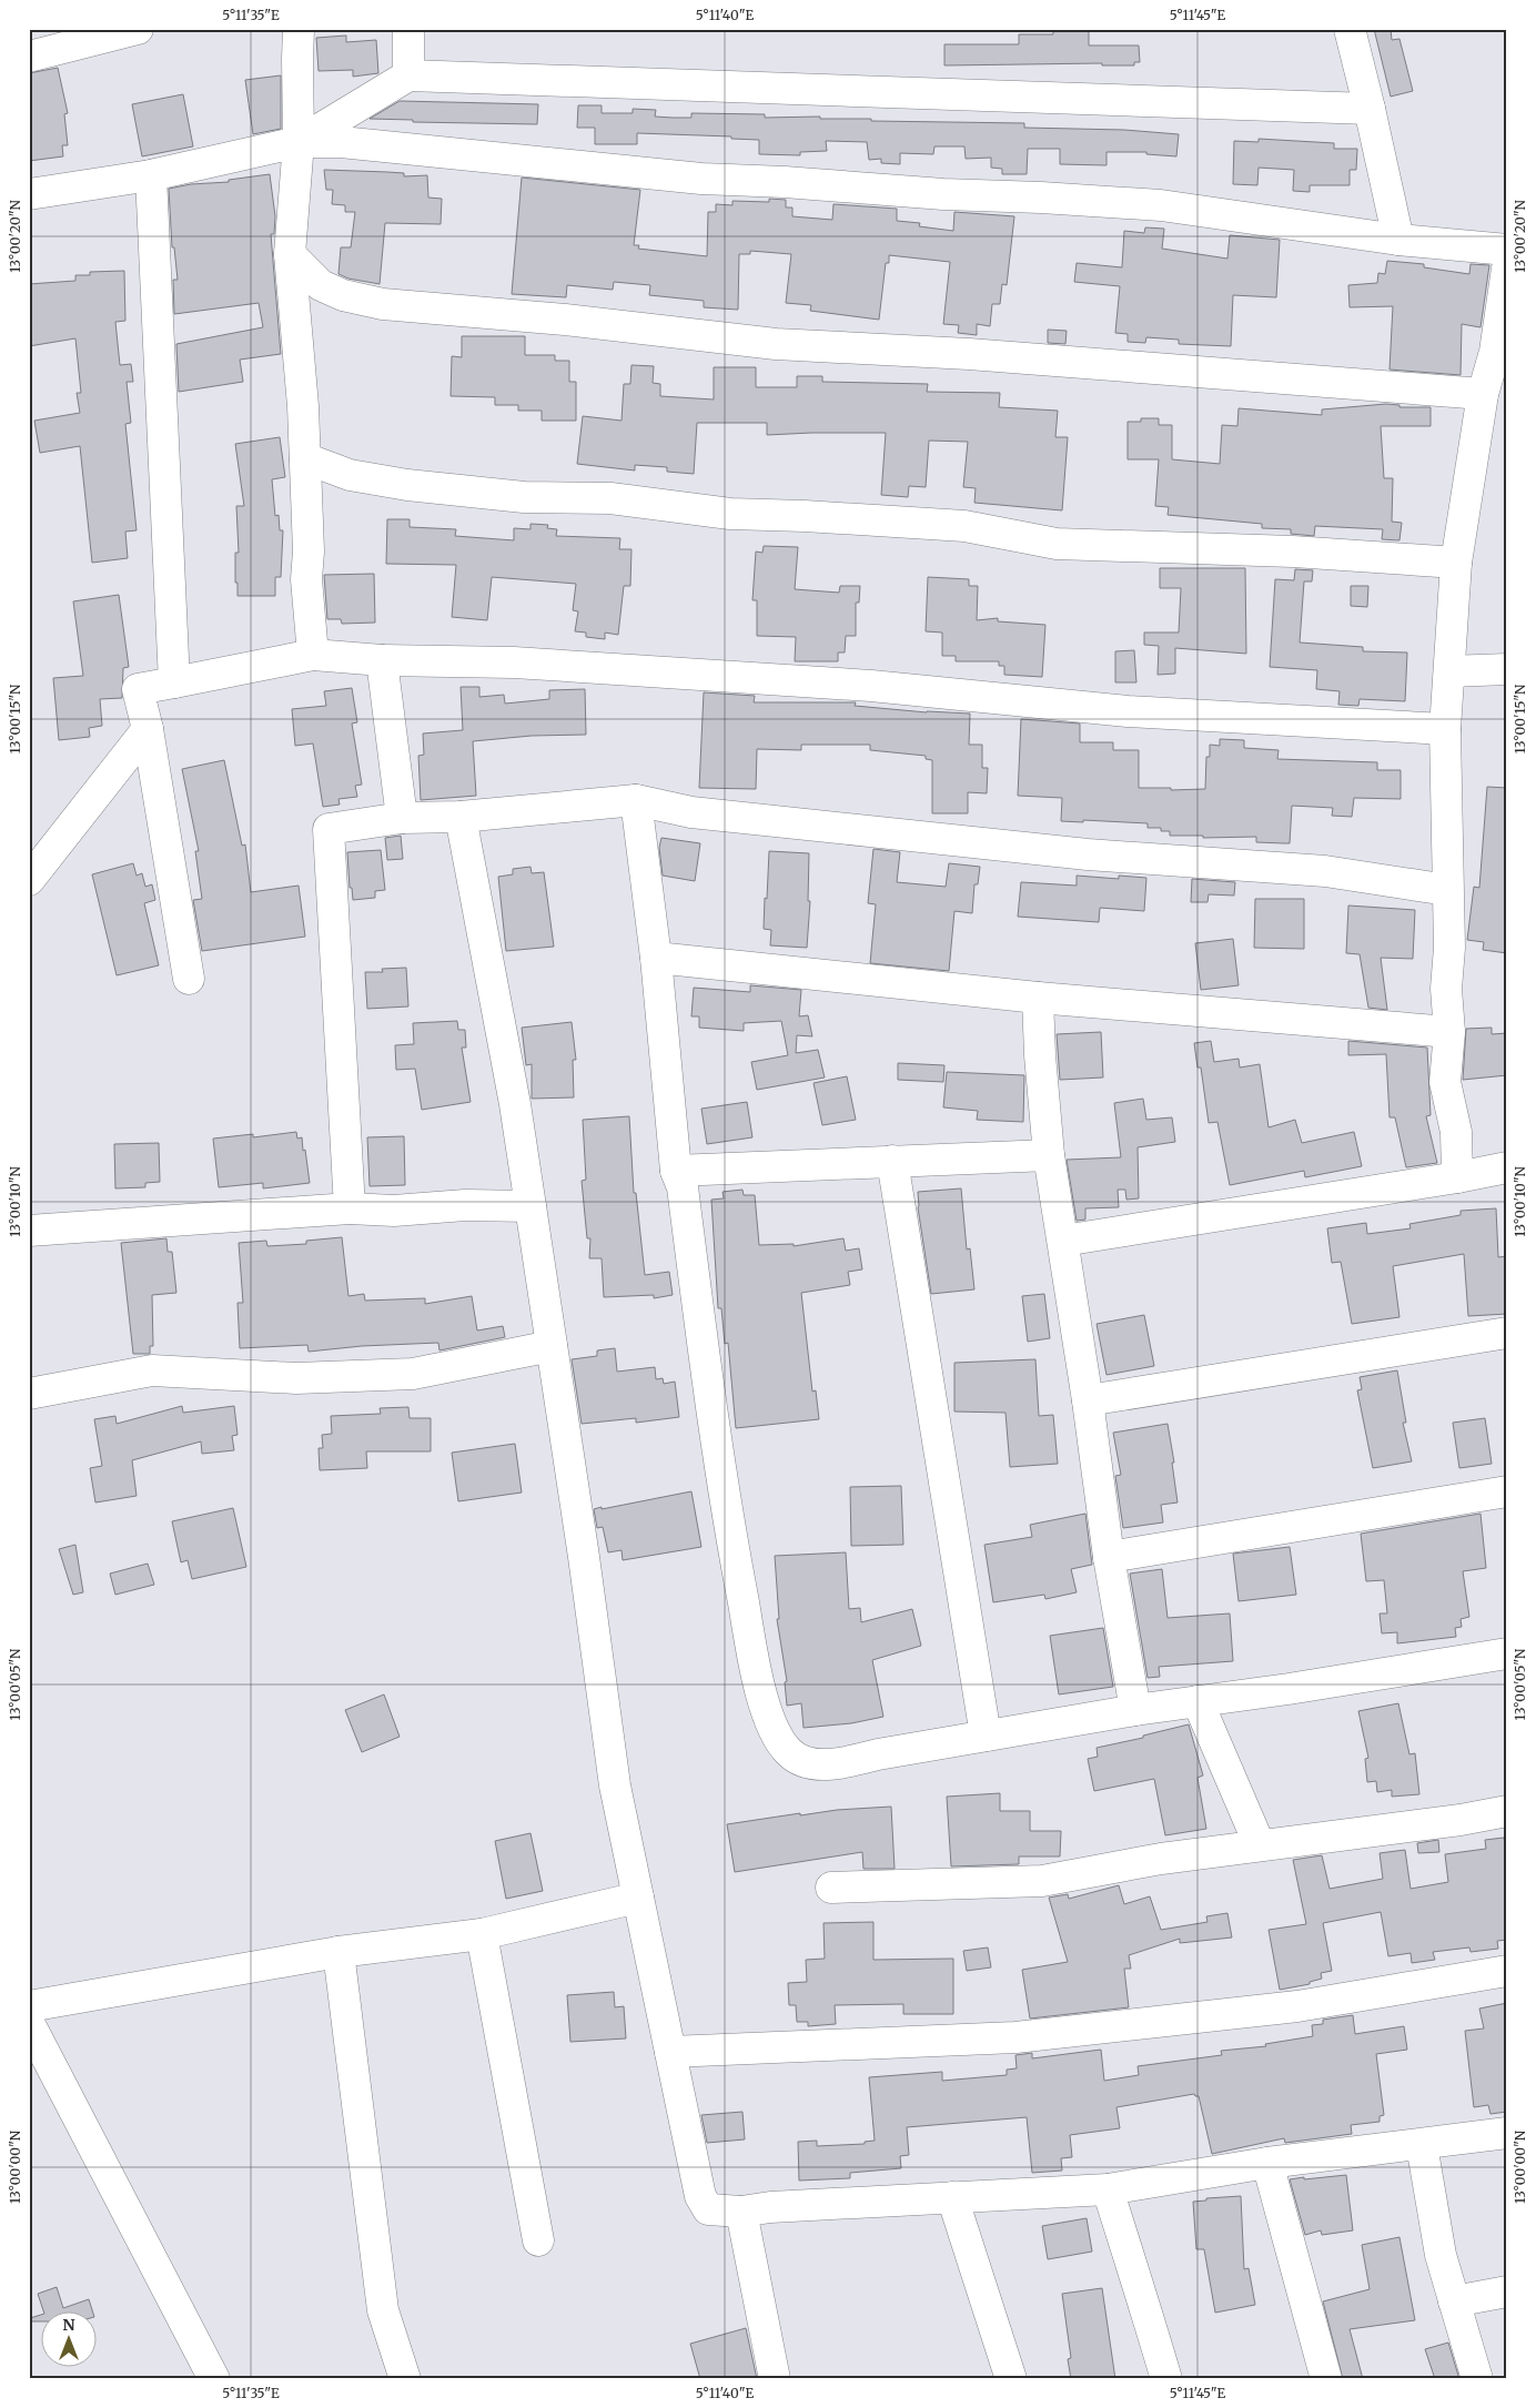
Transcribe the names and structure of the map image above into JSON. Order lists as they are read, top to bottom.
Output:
{
  "north": "top",
  "coordinates": [
    "5°11'35\"E",
    "5°11'40\"E",
    "5°11'45\"E",
    "13°00'20\"N",
    "13°00'15\"N",
    "13°00'10\"N",
    "13°00'05\"N",
    "13°00'00\"N"
  ]
}
